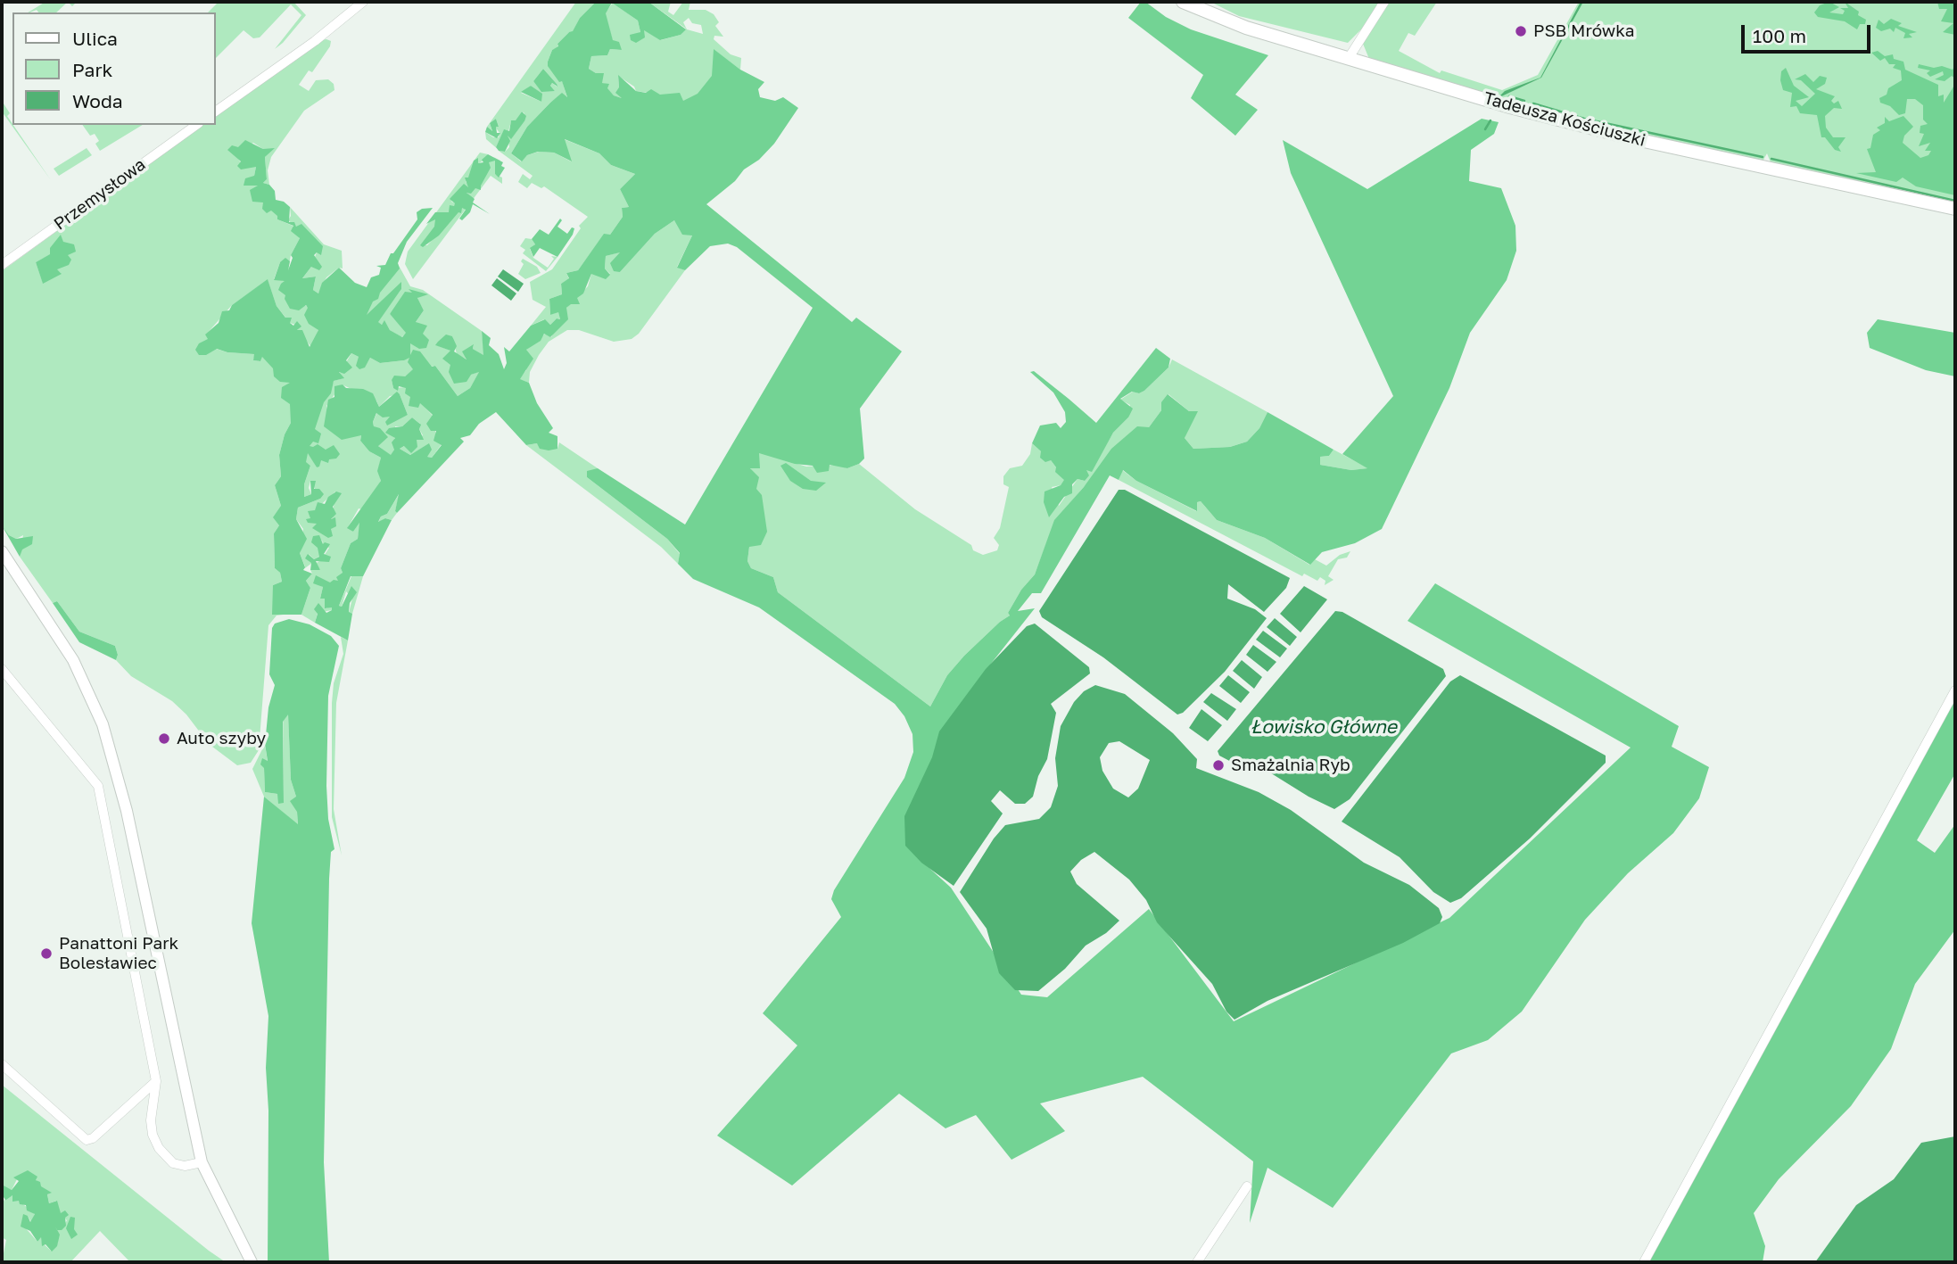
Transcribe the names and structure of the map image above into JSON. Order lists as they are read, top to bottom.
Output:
{
  "streets": {
    "main road": ["Tadeusza Kościuszki"],
    "street": ["Przemysłowa"]
  },
  "water": ["Łowisko Główne"],
  "places": [
    "PSB Mrówka",
    "Auto szyby",
    "Smażalnia Ryb",
    "Panattoni Park Bolesławiec"
  ],
  "legend": ["Ulica", "Park", "Woda"],
  "scale_bar": "100 m"
}
